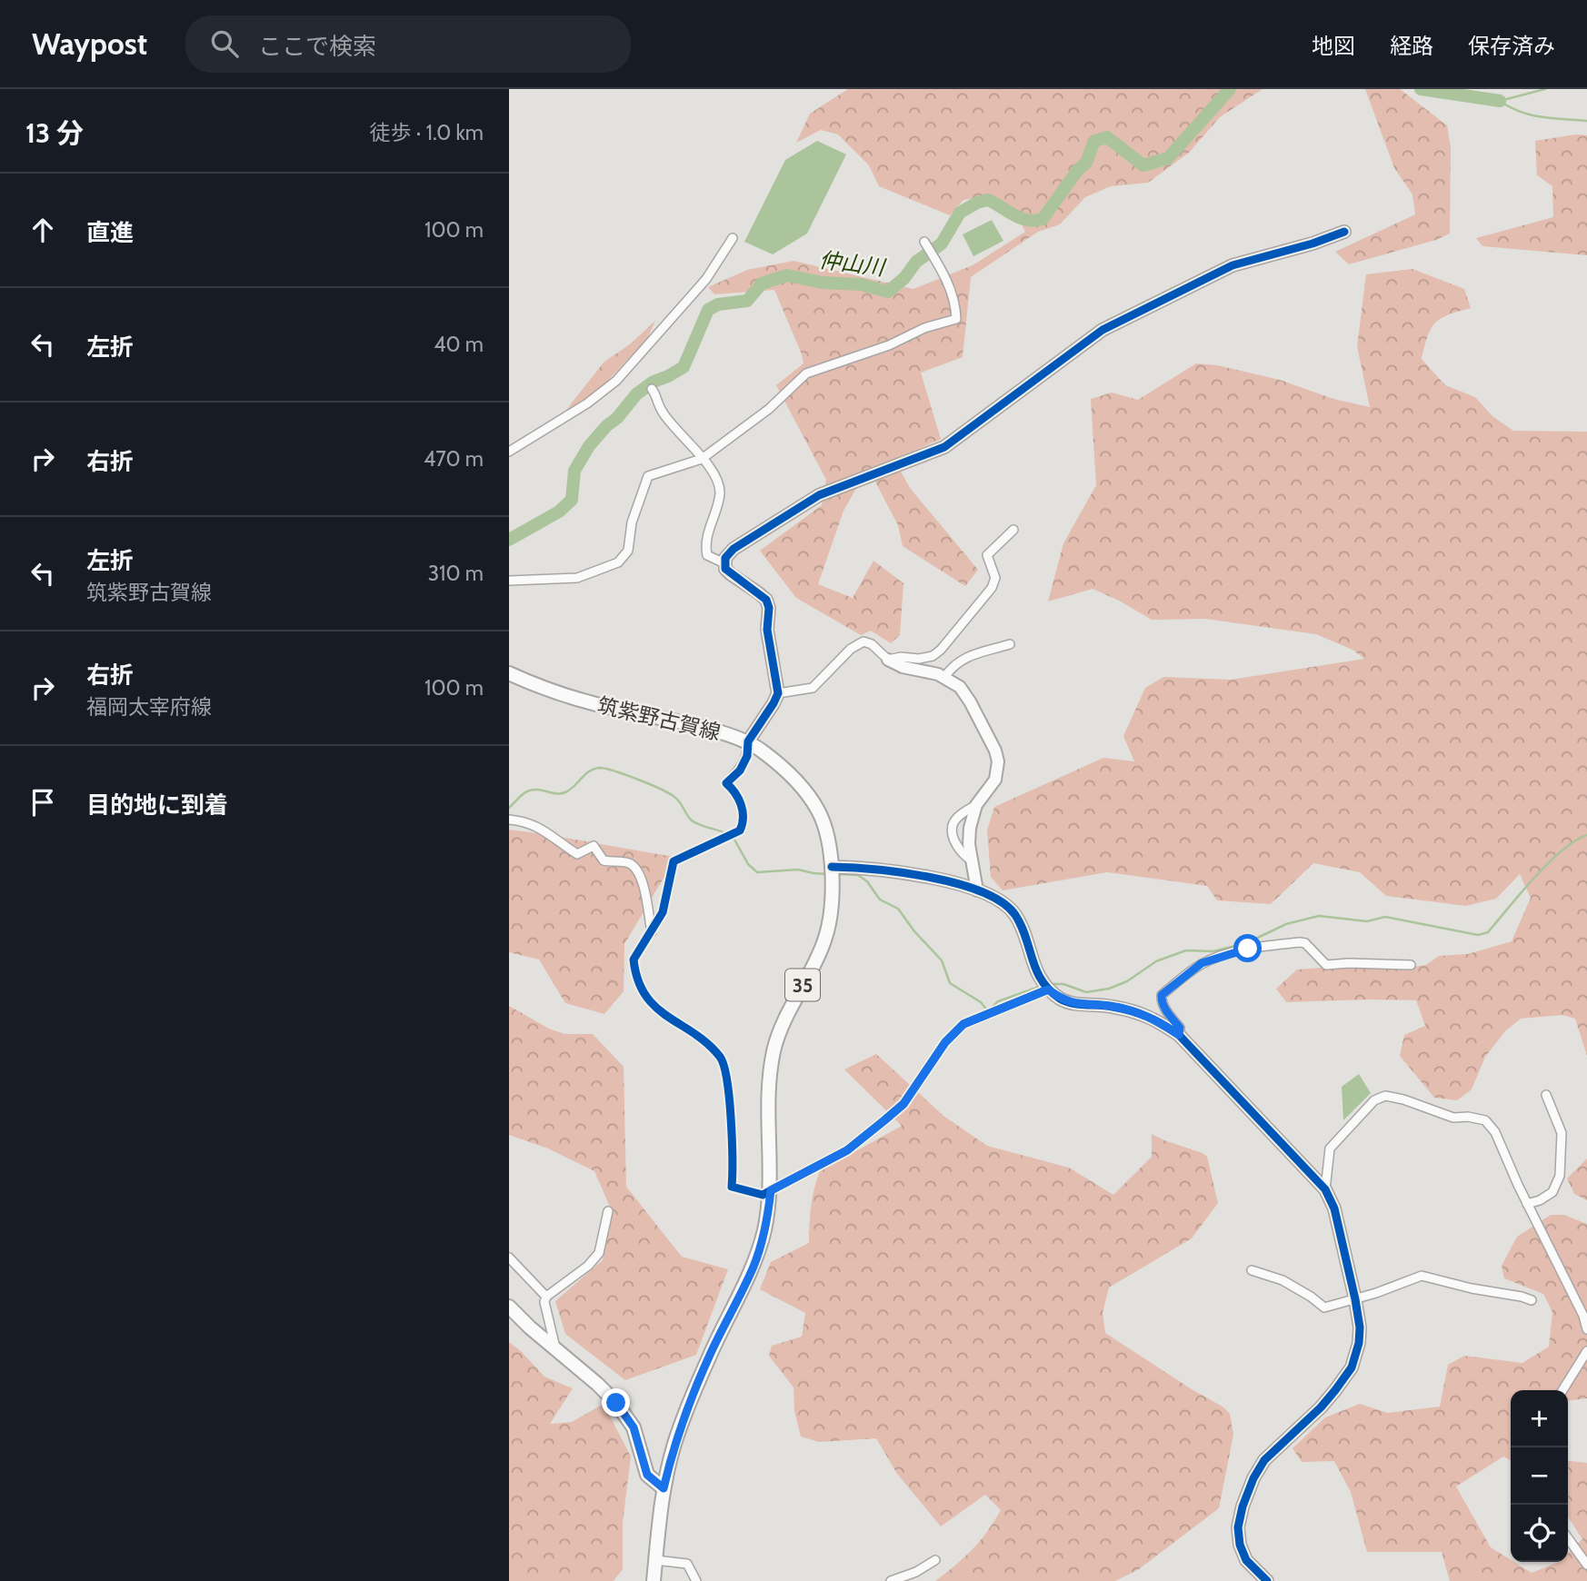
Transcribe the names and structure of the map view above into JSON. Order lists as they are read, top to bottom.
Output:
{
  "streets": {
    "main road": ["筑紫野古賀線", "35"]
  },
  "water": ["仲山川"],
  "page": {
    "header": "Waypost",
    "search": "ここで検索",
    "nav": ["地図", "経路", "保存済み"],
    "heading": ["13 分", "徒歩 · 1.0 km"],
    "list": [
      ["直進", "100 m"],
      ["左折", "40 m"],
      ["右折", "470 m"],
      ["左折", "筑紫野古賀線", "310 m"],
      ["右折", "福岡太宰府線", "100 m"],
      "目的地に到着"
    ],
    "map_buttons": ["+", "−"]
  }
}
